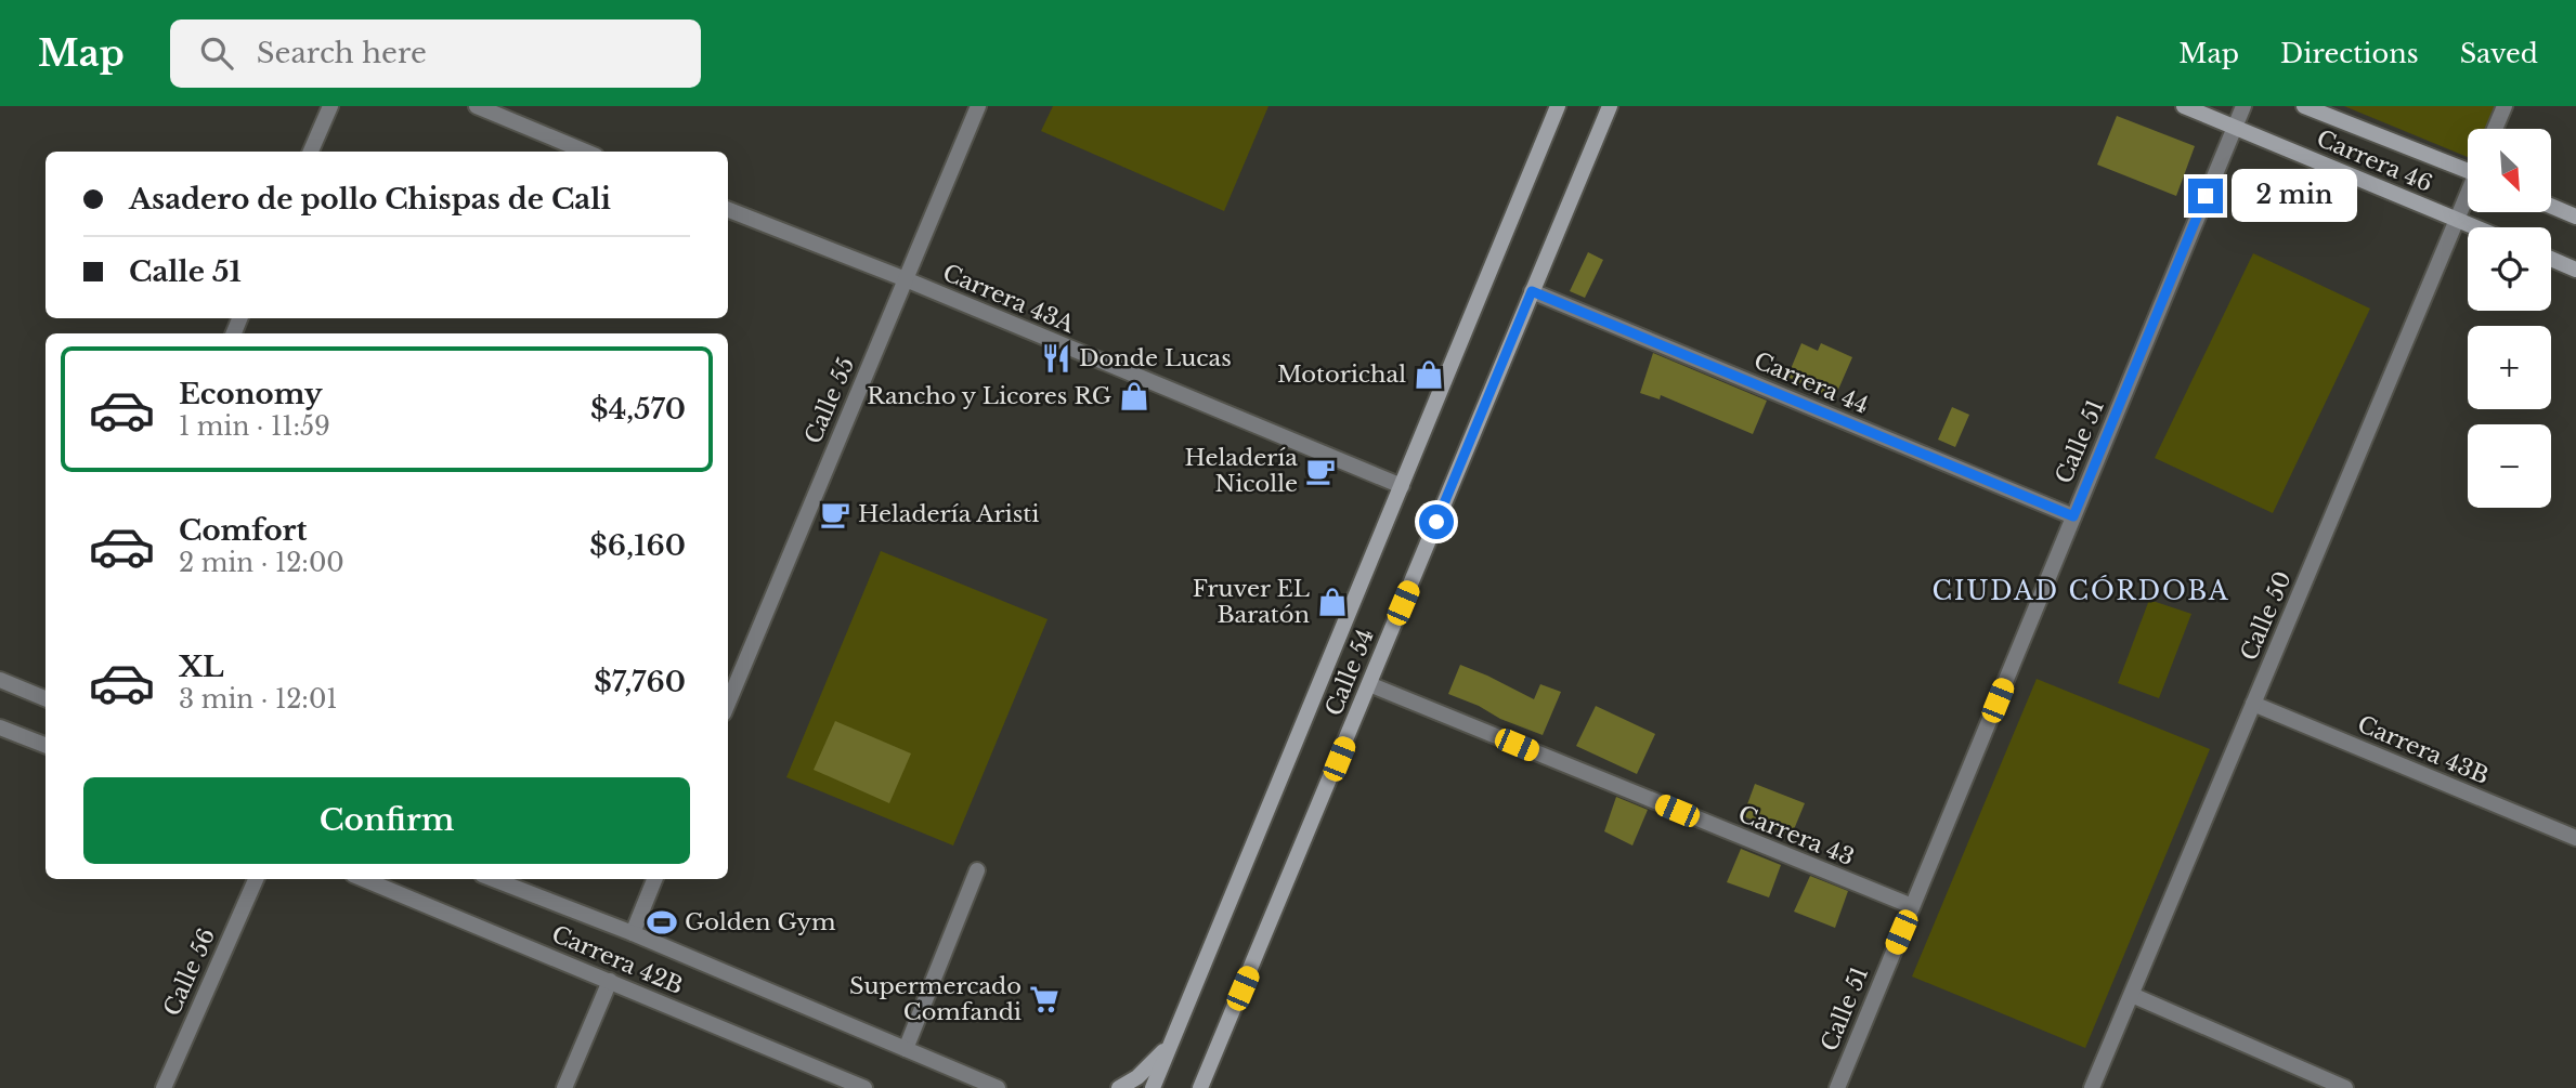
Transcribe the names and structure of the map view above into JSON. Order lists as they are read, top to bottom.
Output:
{
  "streets": {
    "main road": ["Carrera 46", "Calle 54"],
    "street": [
      "Carrera 43A",
      "Carrera 44",
      "Calle 55",
      "Calle 51",
      "Calle 50",
      "Carrera 43B",
      "Carrera 43",
      "Carrera 42B",
      "Calle 56"
    ]
  },
  "crossings": [
    ["Carrera 46", "Calle 51"],
    ["Carrera 46", "Calle 50"],
    ["Carrera 43A", "Calle 55"],
    ["Carrera 43A", "Calle 54"],
    ["Carrera 44", "Calle 51"],
    ["Carrera 44", "Calle 54"],
    ["Calle 51", "Carrera 43"],
    ["Calle 50", "Carrera 43B"],
    ["Calle 54", "Carrera 43"]
  ],
  "districts": ["CIUDAD CÓRDOBA"],
  "places": {
    "restaurant": ["Donde Lucas"],
    "shop": ["Motorichal", "Rancho y Licores RG", "Fruver EL Baratón"],
    "cafe": ["Heladería Nicolle", "Heladería Aristi"],
    "sports": ["Golden Gym"],
    "supermarket": ["Supermercado Comfandi"]
  },
  "north": "bottom right",
  "page": {
    "header": "Map",
    "search": "Search here",
    "nav": ["Map", "Directions", "Saved"],
    "map_buttons": ["+", "−"],
    "banner": ["Asadero de pollo Chispas de Cali", "Calle 51"],
    "bubble": "2 min",
    "list": [
      {
        "name": "Economy",
        "note": "1 min · 11:59",
        "value": "$4,570"
      },
      {
        "name": "Comfort",
        "note": "2 min · 12:00",
        "value": "$6,160"
      },
      {
        "name": "XL",
        "note": "3 min · 12:01",
        "value": "$7,760"
      }
    ],
    "buttons": "Confirm"
  }
}
